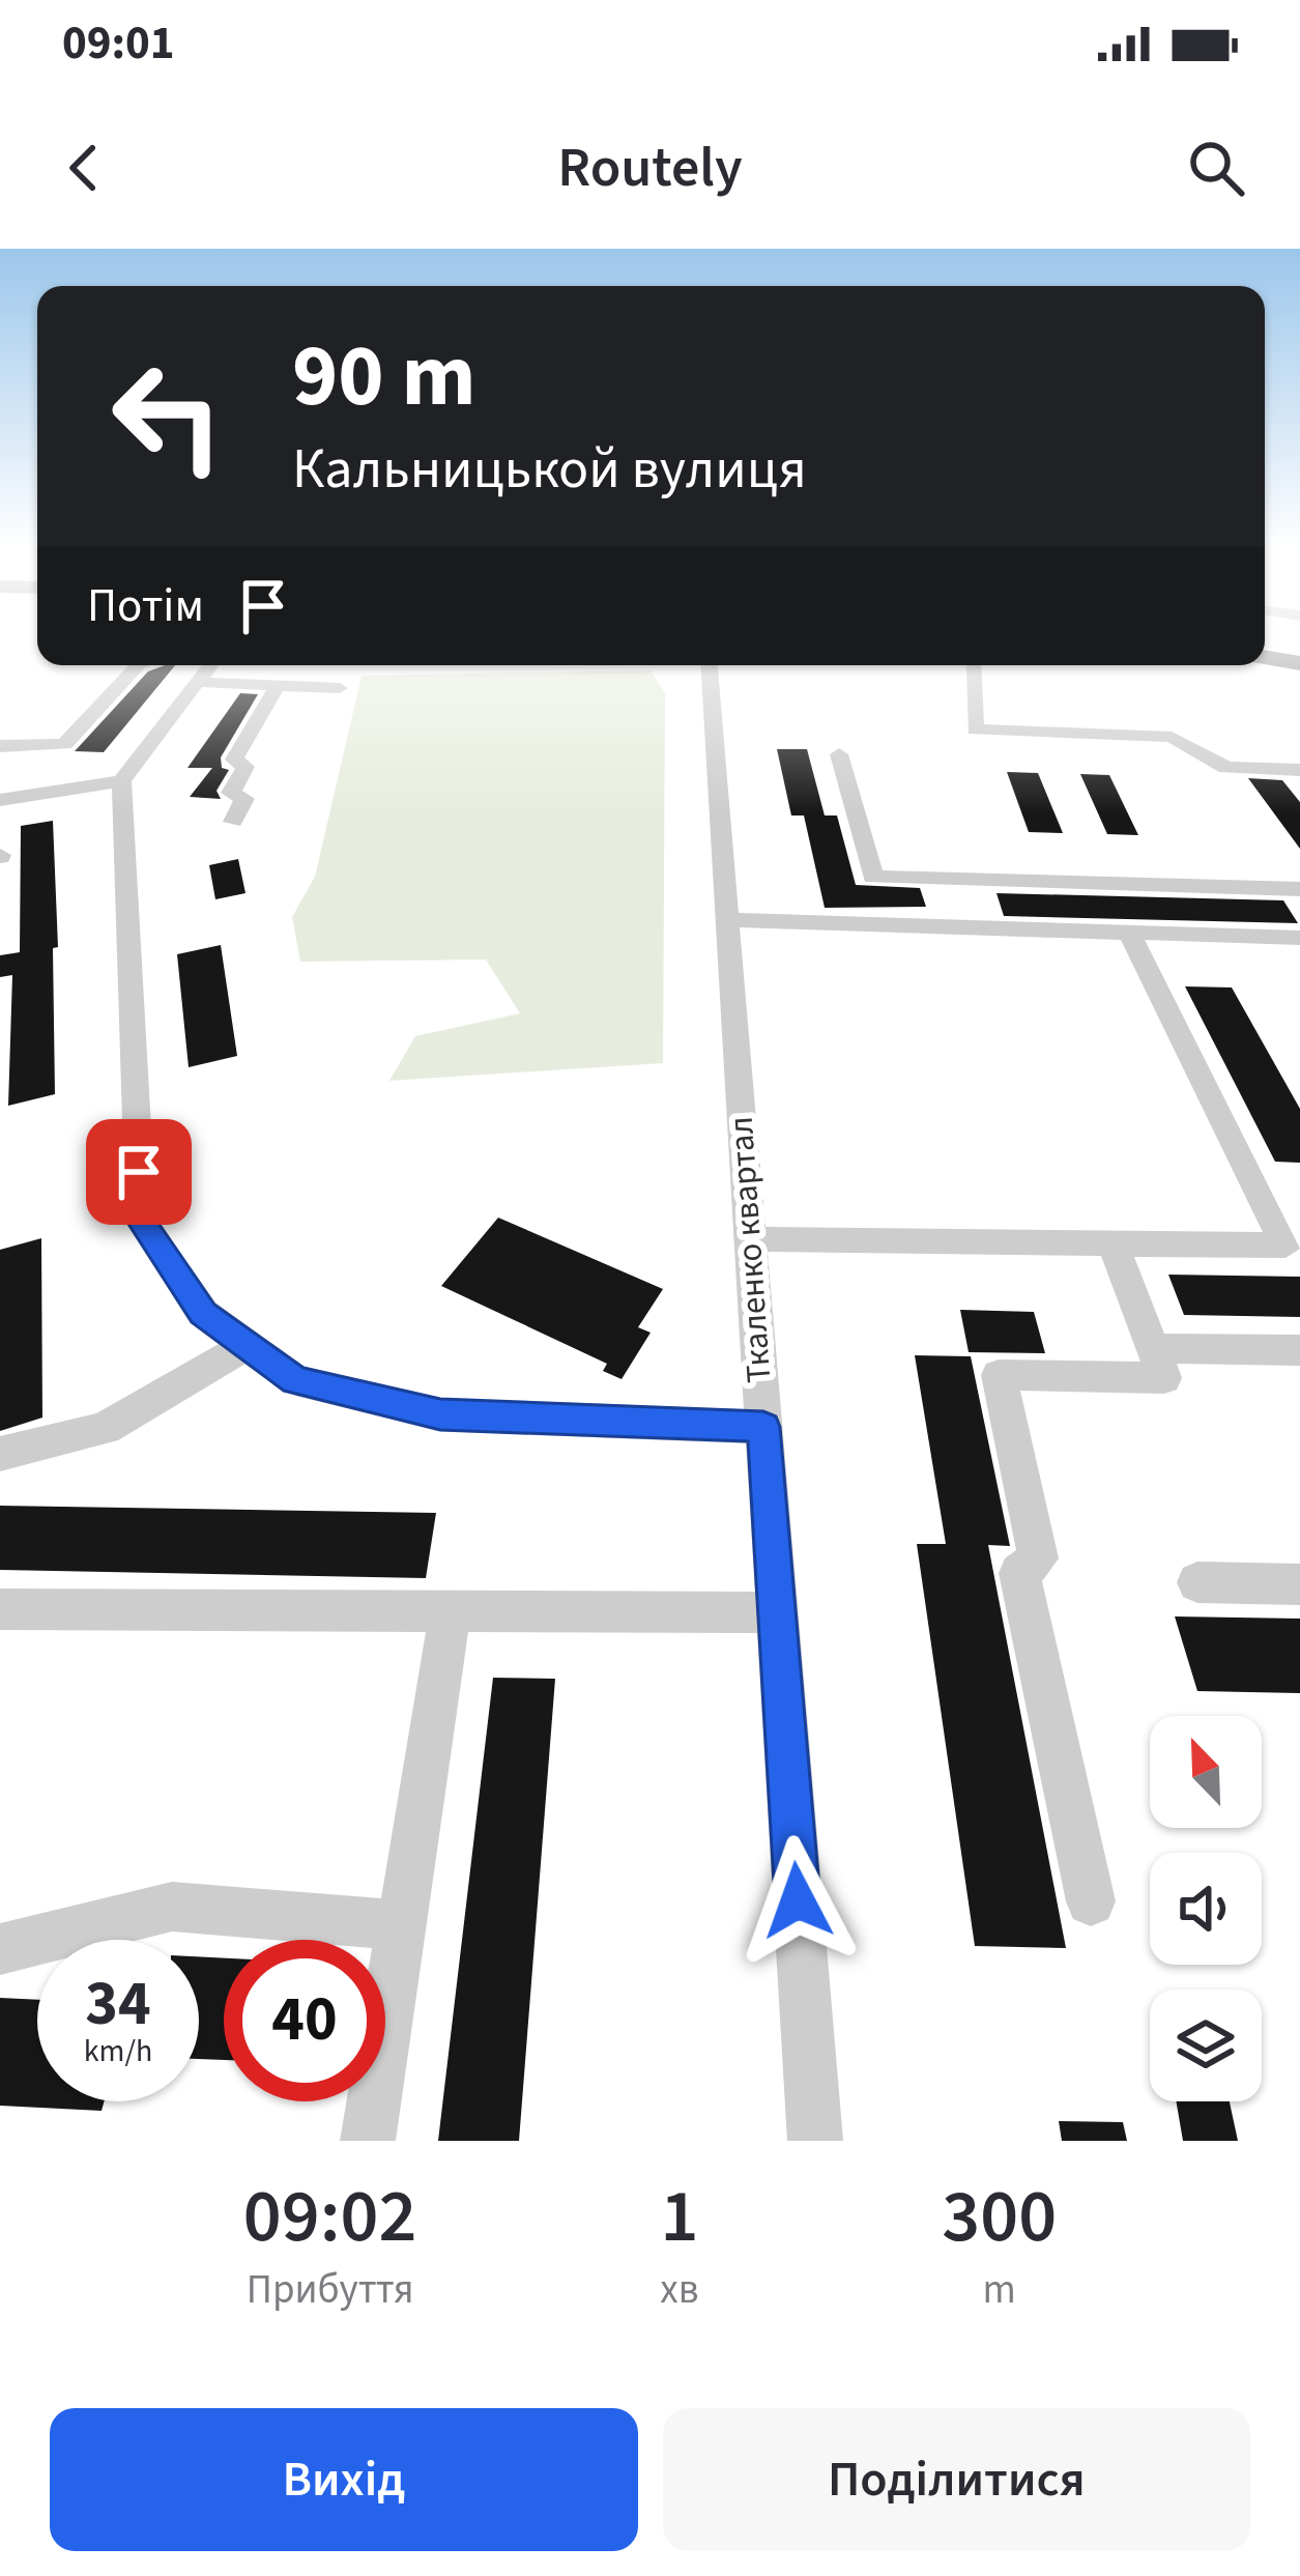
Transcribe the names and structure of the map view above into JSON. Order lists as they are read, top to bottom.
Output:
{
  "streets": {
    "street": ["Ткаленко квартал"]
  },
  "north": "top left",
  "page": {
    "status": "09:01",
    "header": "Routely",
    "turn": ["90 m", "Кальницькой вулиця"],
    "then": "Потім",
    "speed": "34 km/h",
    "limit": "40",
    "eta": [
      "09:02",
      "Прибуття",
      "1",
      "хв",
      "300",
      "m"
    ],
    "buttons": ["Вихід", "Поділитися"]
  }
}
